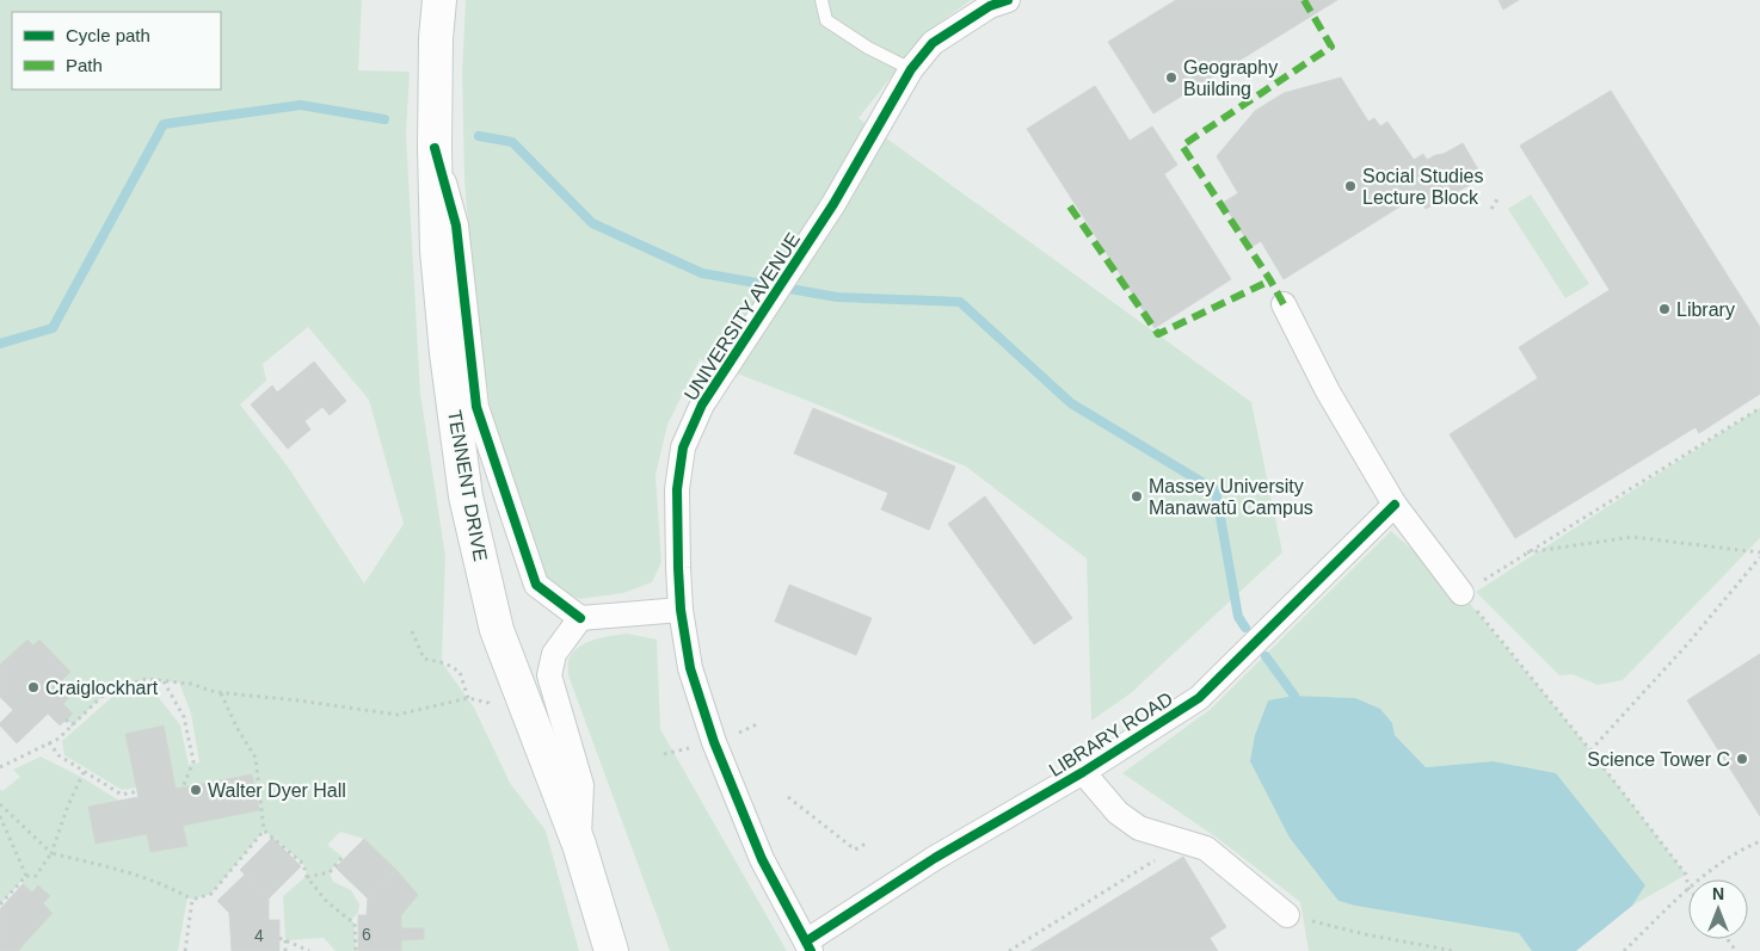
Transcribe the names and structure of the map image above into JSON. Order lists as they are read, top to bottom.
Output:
{
  "streets": {
    "main road": ["TENNENT DRIVE"],
    "street": ["UNIVERSITY AVENUE", "LIBRARY ROAD"]
  },
  "crossings": [
    ["UNIVERSITY AVENUE", "LIBRARY ROAD"]
  ],
  "places": [
    "Geography Building",
    "Social Studies Lecture Block",
    "Library",
    "Massey University Manawatū Campus",
    "Craiglockhart",
    "Science Tower C",
    "Walter Dyer Hall"
  ],
  "house_numbers": ["6", "4"],
  "legend": ["Cycle path", "Path"],
  "north": "top"
}
